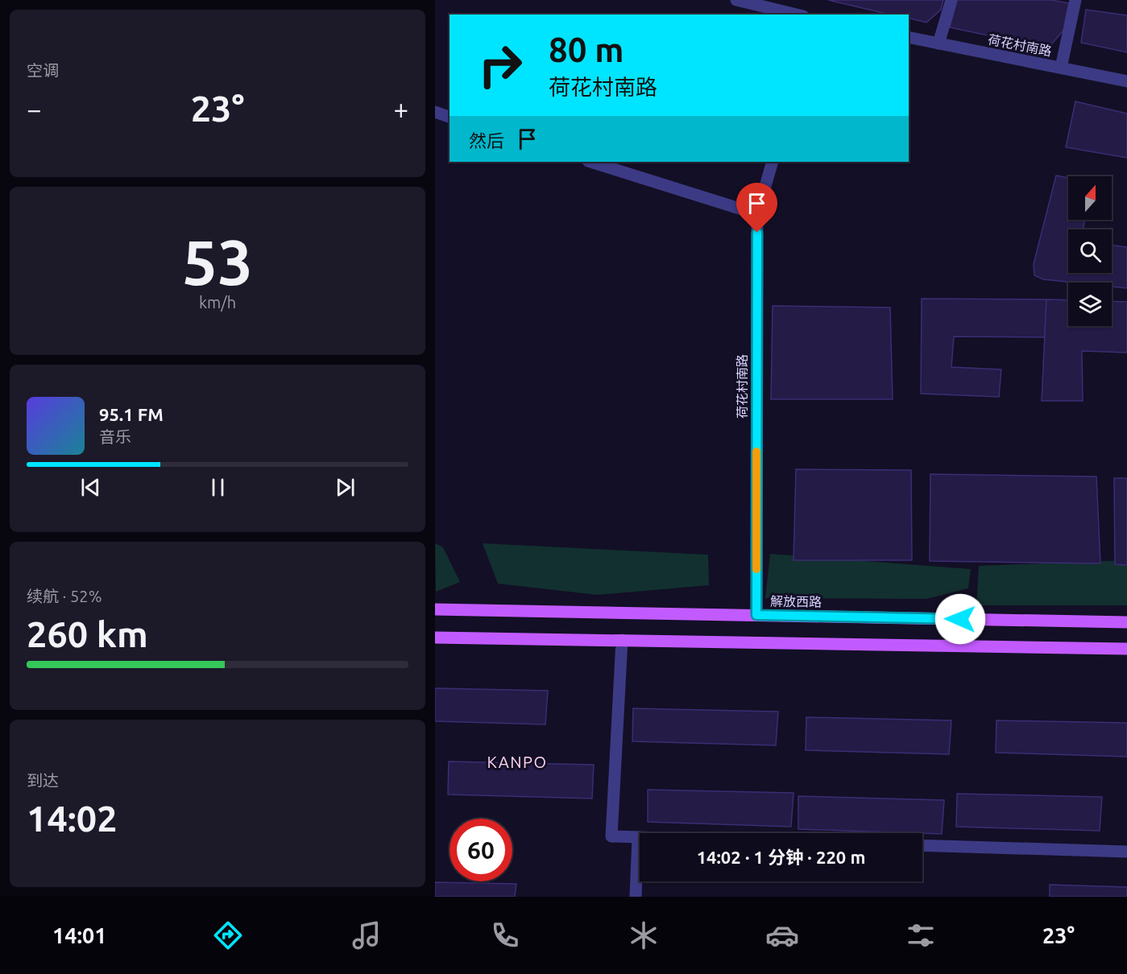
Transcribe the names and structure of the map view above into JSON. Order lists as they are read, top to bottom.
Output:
{
  "streets": {
    "main road": ["解放西路"],
    "street": ["荷花村南路"]
  },
  "crossings": [
    ["荷花村南路", "解放西路"]
  ],
  "districts": ["KANPO"],
  "north": "top",
  "page": {
    "tile": [
      "空调",
      ["53", "km/h"],
      ["续航 · 52%", "260 km"],
      ["到达", "14:02"]
    ],
    "turn": ["80 m", "荷花村南路"],
    "heat": ["−", "23°", "+"],
    "then": "然后",
    "song": ["95.1 FM", "音乐"],
    "limit": "60",
    "trip": "14:02 · 1 分钟 · 220 m",
    "tabs": ["14:01", "23°"]
  }
}
